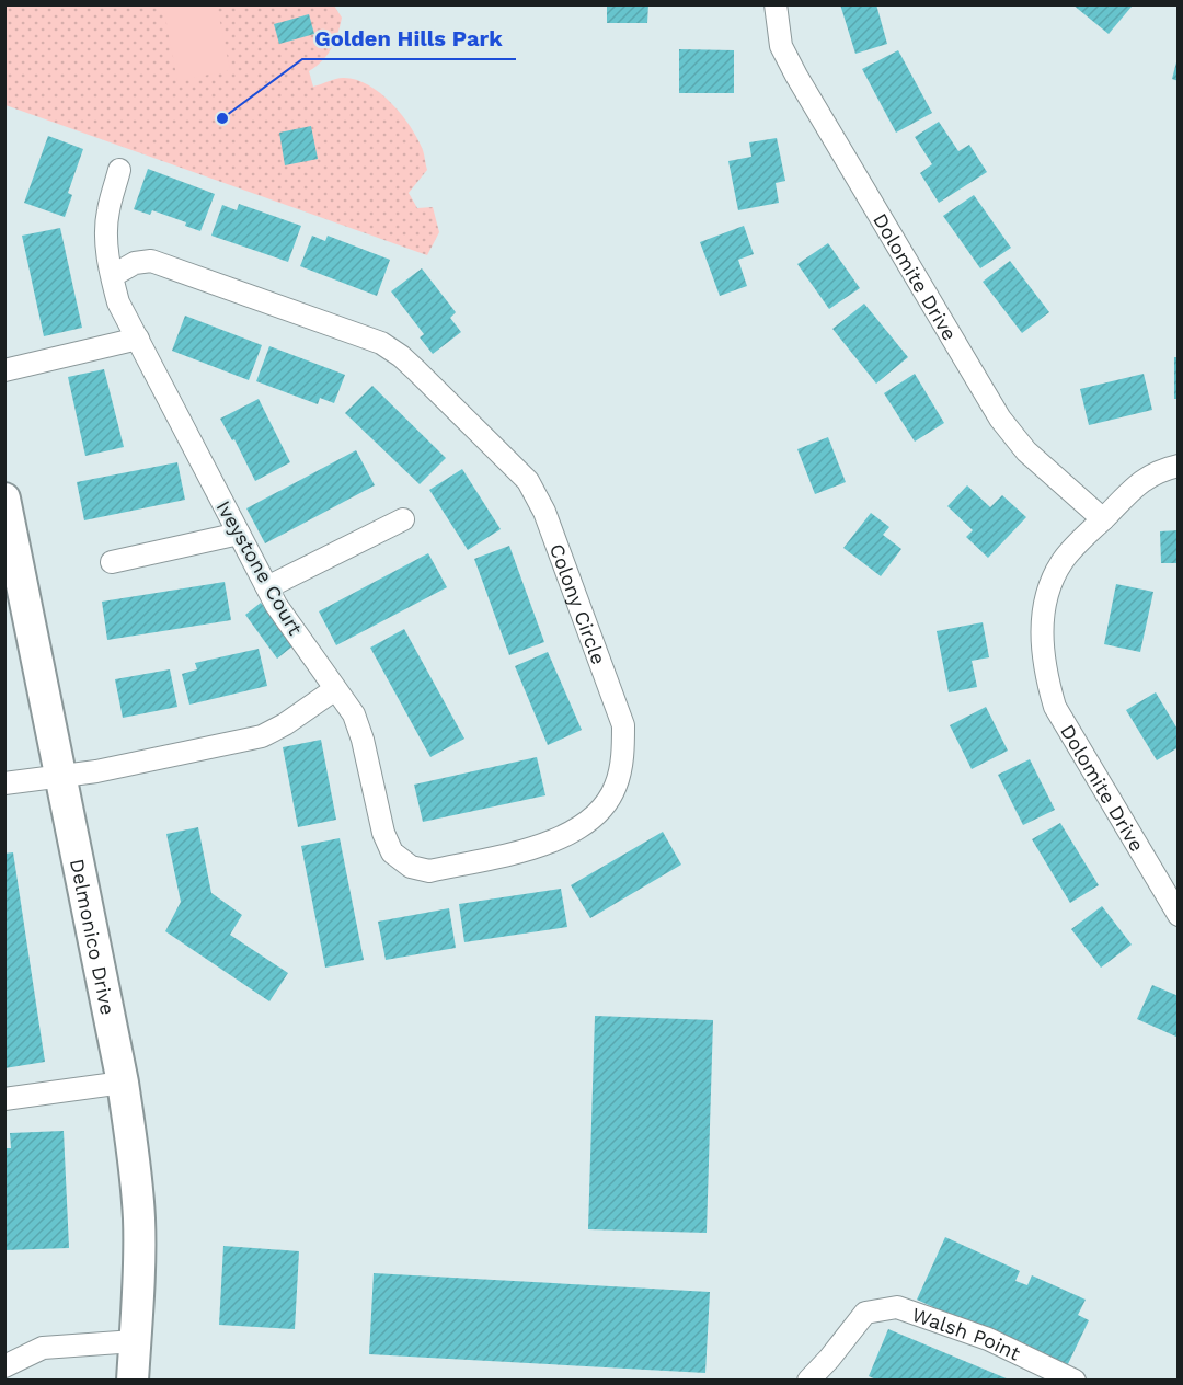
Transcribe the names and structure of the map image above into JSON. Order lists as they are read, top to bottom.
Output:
{
  "streets": {
    "street": [
      "Dolomite Drive",
      "Iveystone Court",
      "Colony Circle",
      "Delmonico Drive",
      "Walsh Point"
    ]
  },
  "crossings": [
    ["Iveystone Court", "Colony Circle"]
  ],
  "places": ["Golden Hills Park"]
}
